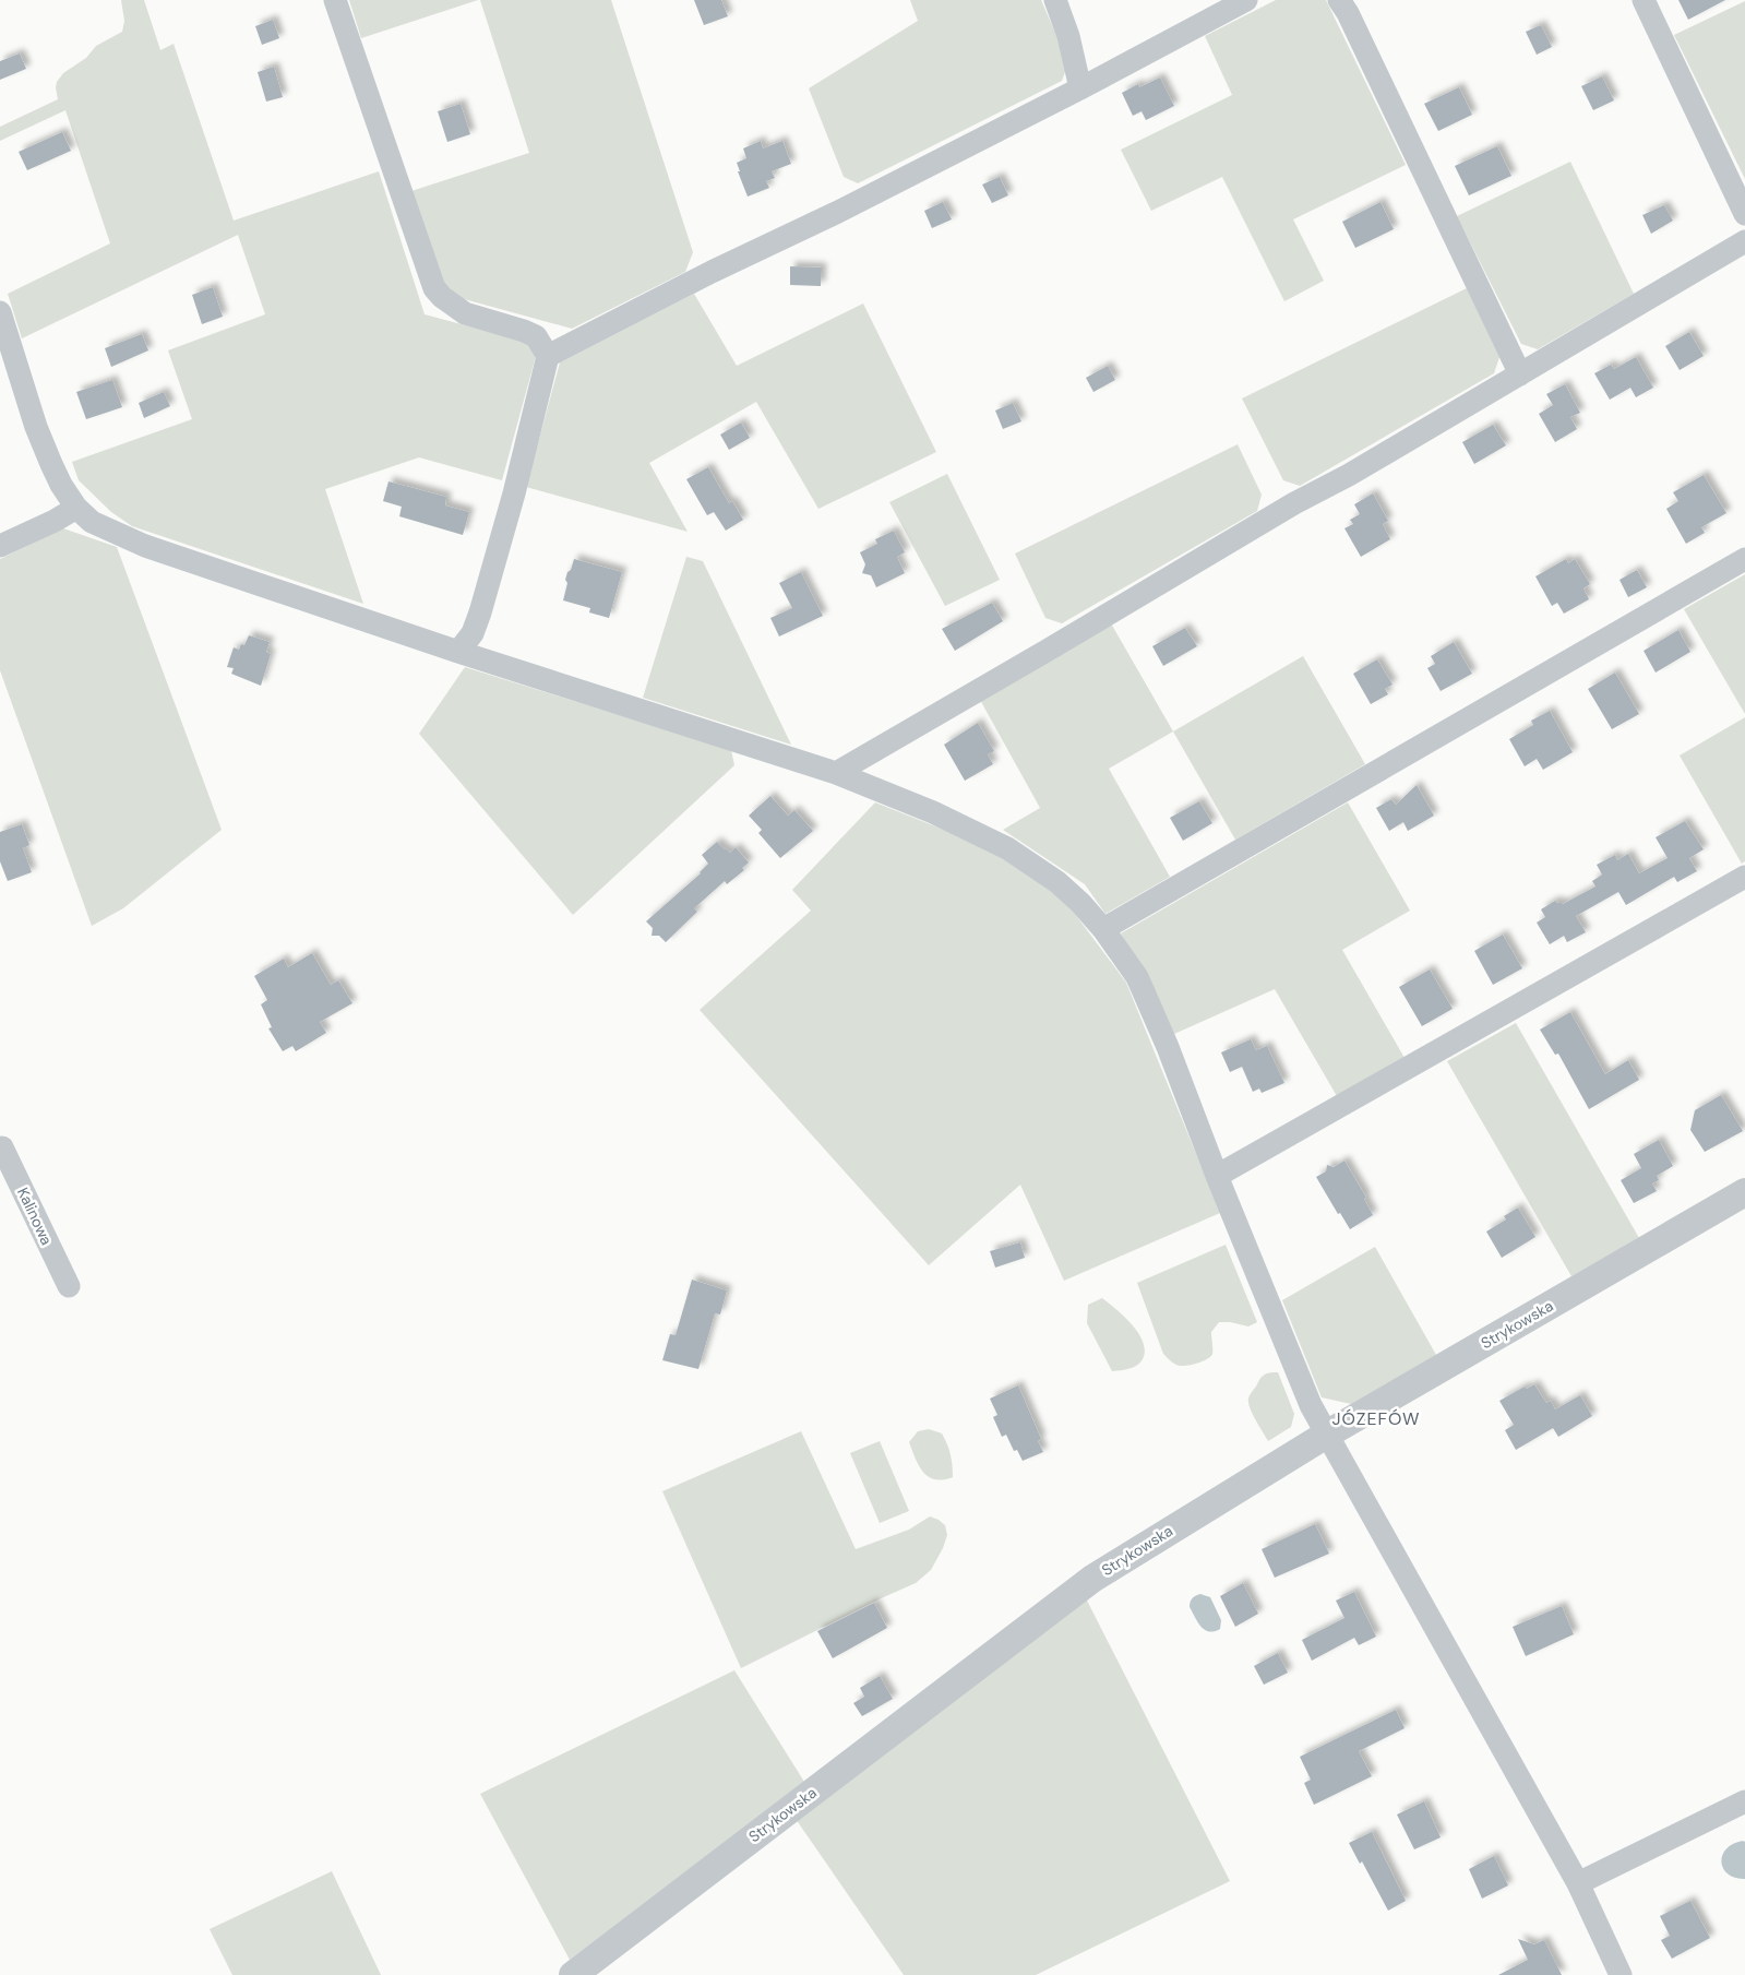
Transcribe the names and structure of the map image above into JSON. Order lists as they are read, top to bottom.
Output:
{
  "streets": {
    "street": ["Kalinowa", "Strykowska"]
  },
  "districts": ["JÓZEFÓW"]
}
